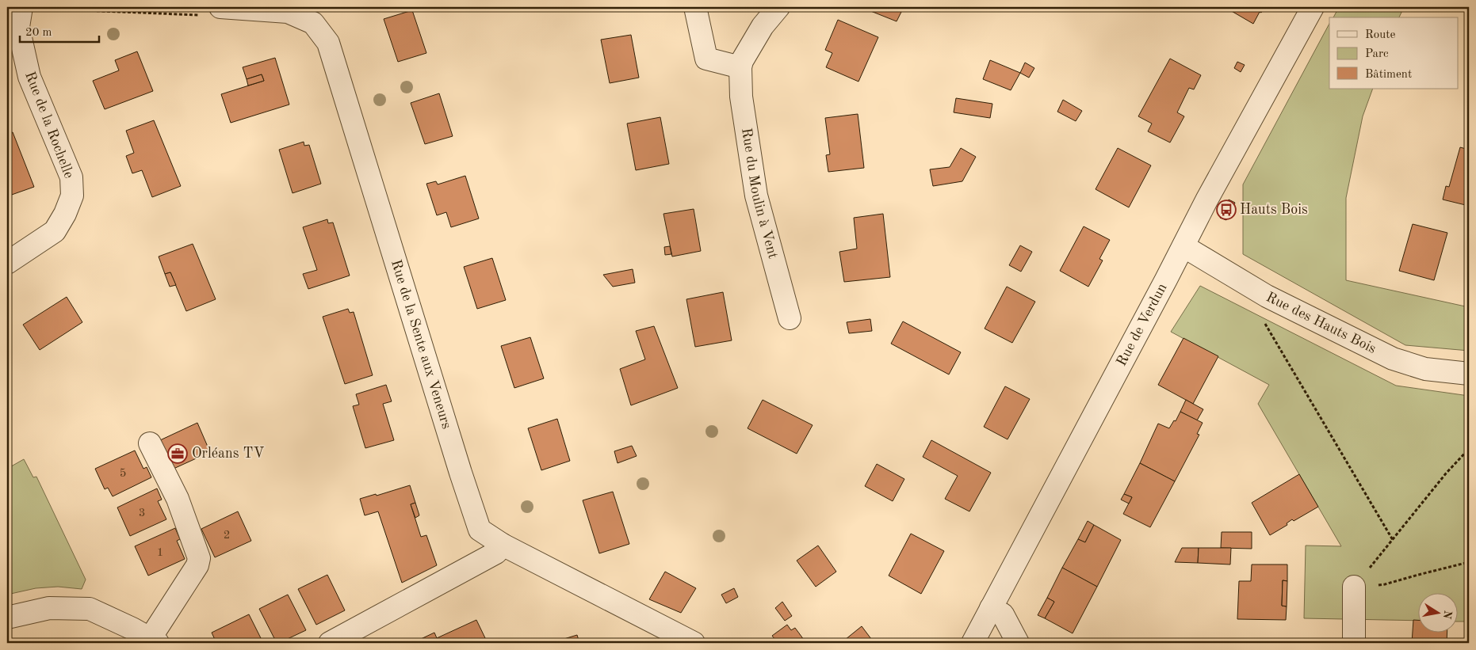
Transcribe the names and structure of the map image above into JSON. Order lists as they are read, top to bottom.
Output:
{
  "streets": {
    "street": [
      "Rue de la Rochelle",
      "Rue du Moulin à Vent",
      "Rue des Hauts Bois",
      "Rue de Verdun",
      "Rue de la Sente aux Veneurs"
    ]
  },
  "crossings": [
    ["Rue des Hauts Bois", "Rue de Verdun"]
  ],
  "places": {
    "bus stop": ["Hauts Bois"],
    "office": ["Orléans TV"]
  },
  "house_numbers": [
    "5",
    "3",
    "2",
    "1"
  ],
  "legend": ["Route", "Parc", "Bâtiment"],
  "scale_bar": "20 m",
  "north": "right"
}
